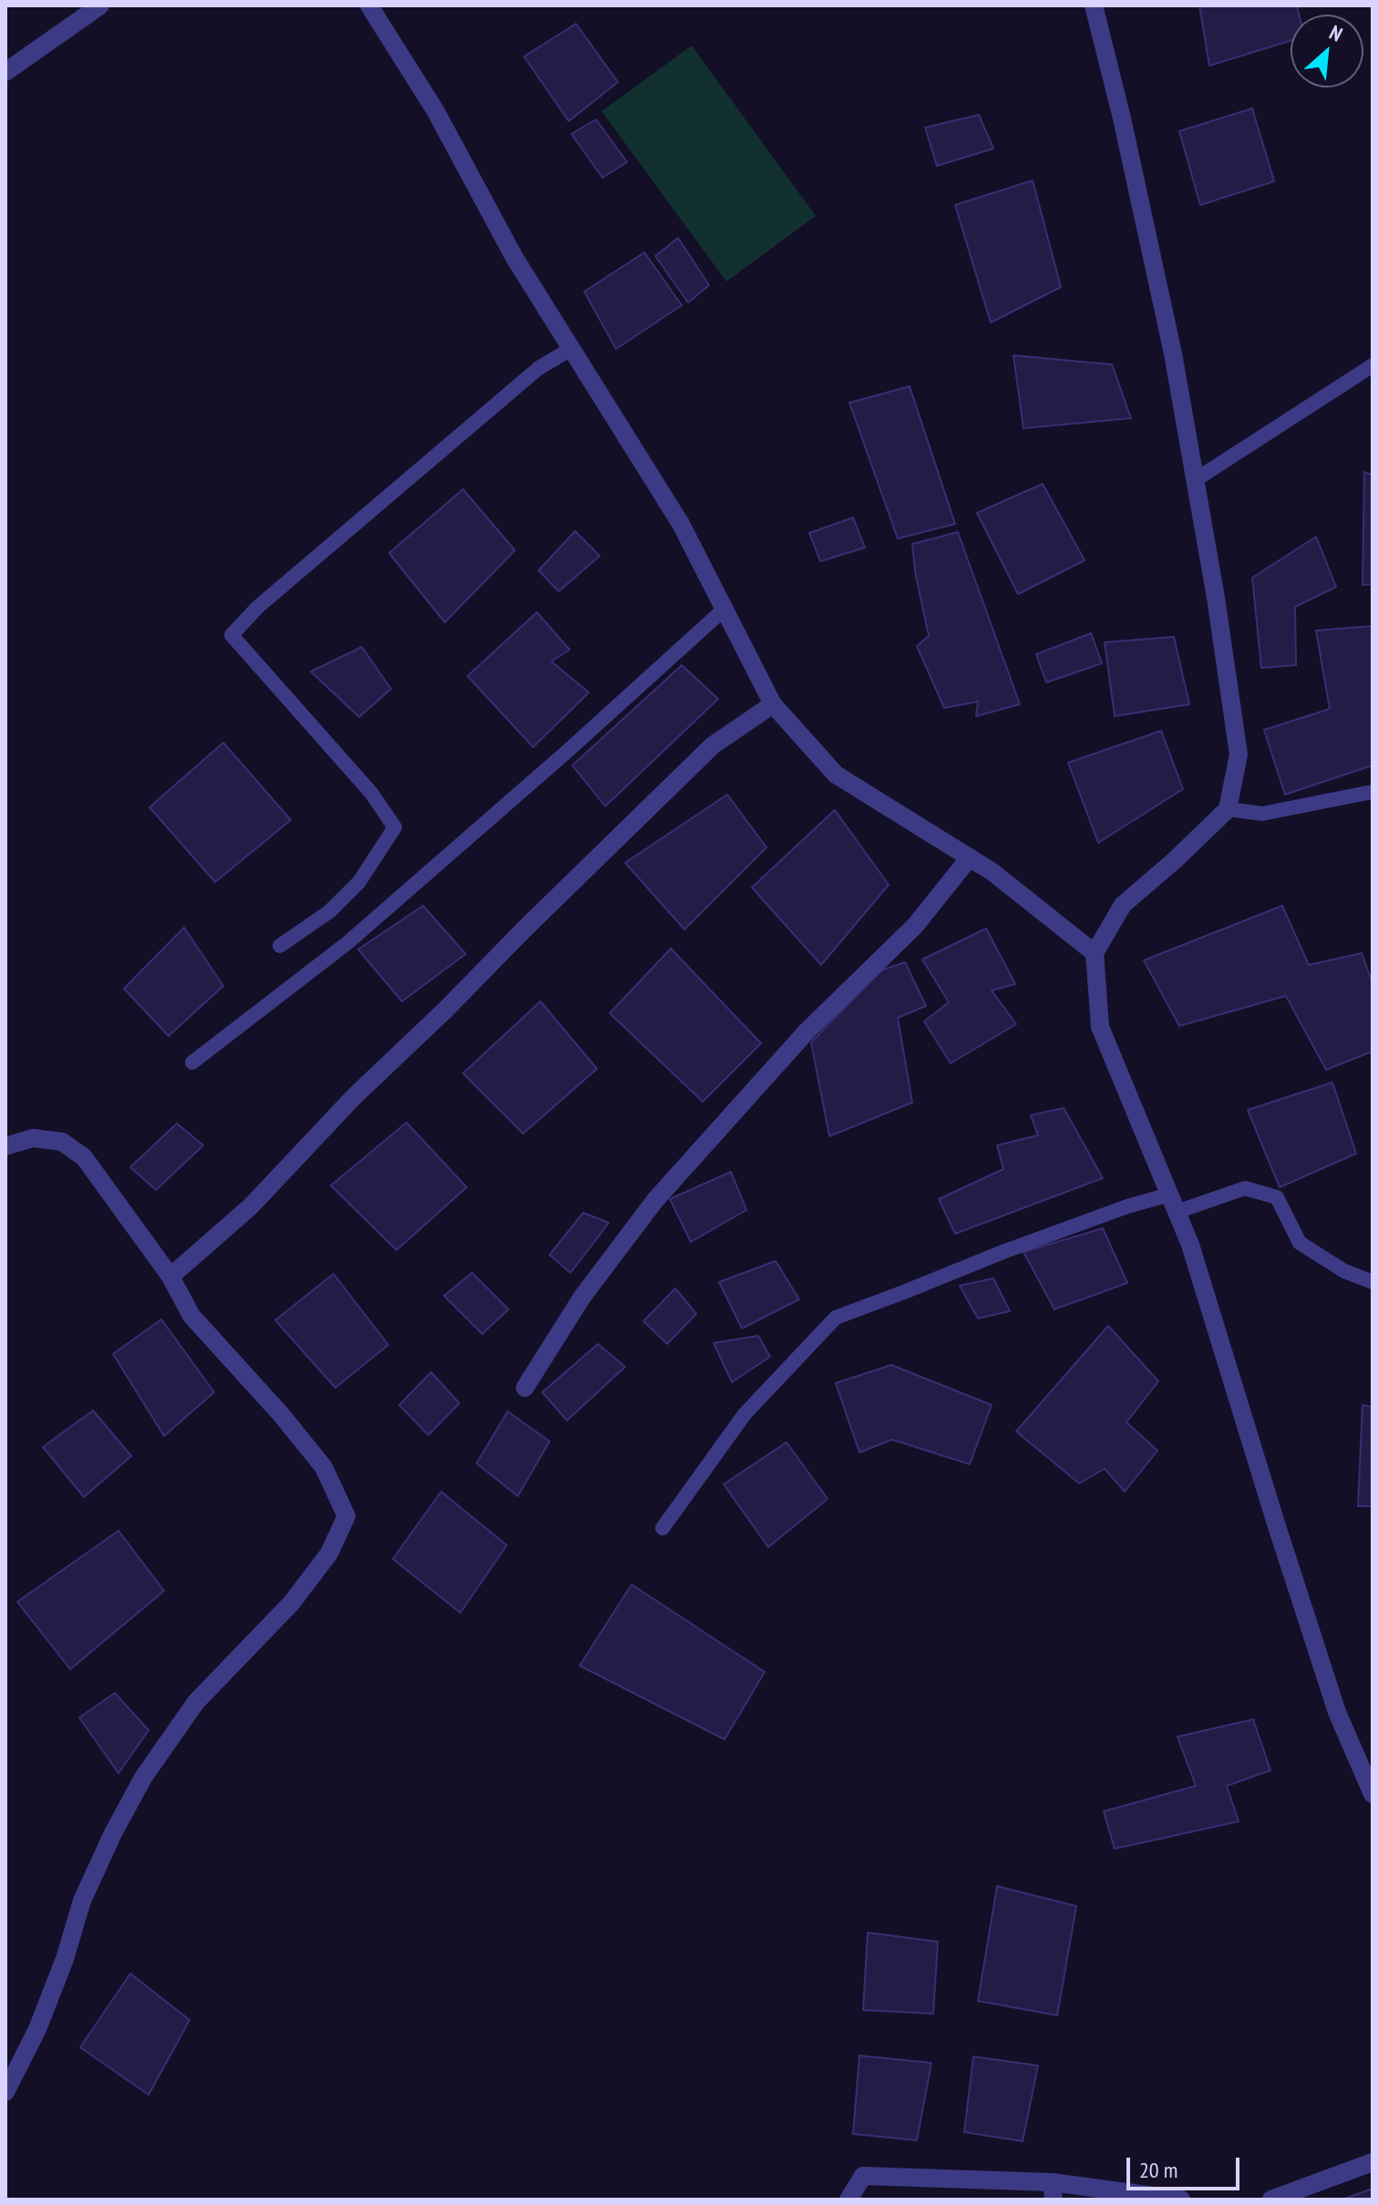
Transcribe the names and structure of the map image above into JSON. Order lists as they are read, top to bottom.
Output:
{
  "scale_bar": "20 m",
  "north": "top right"
}
